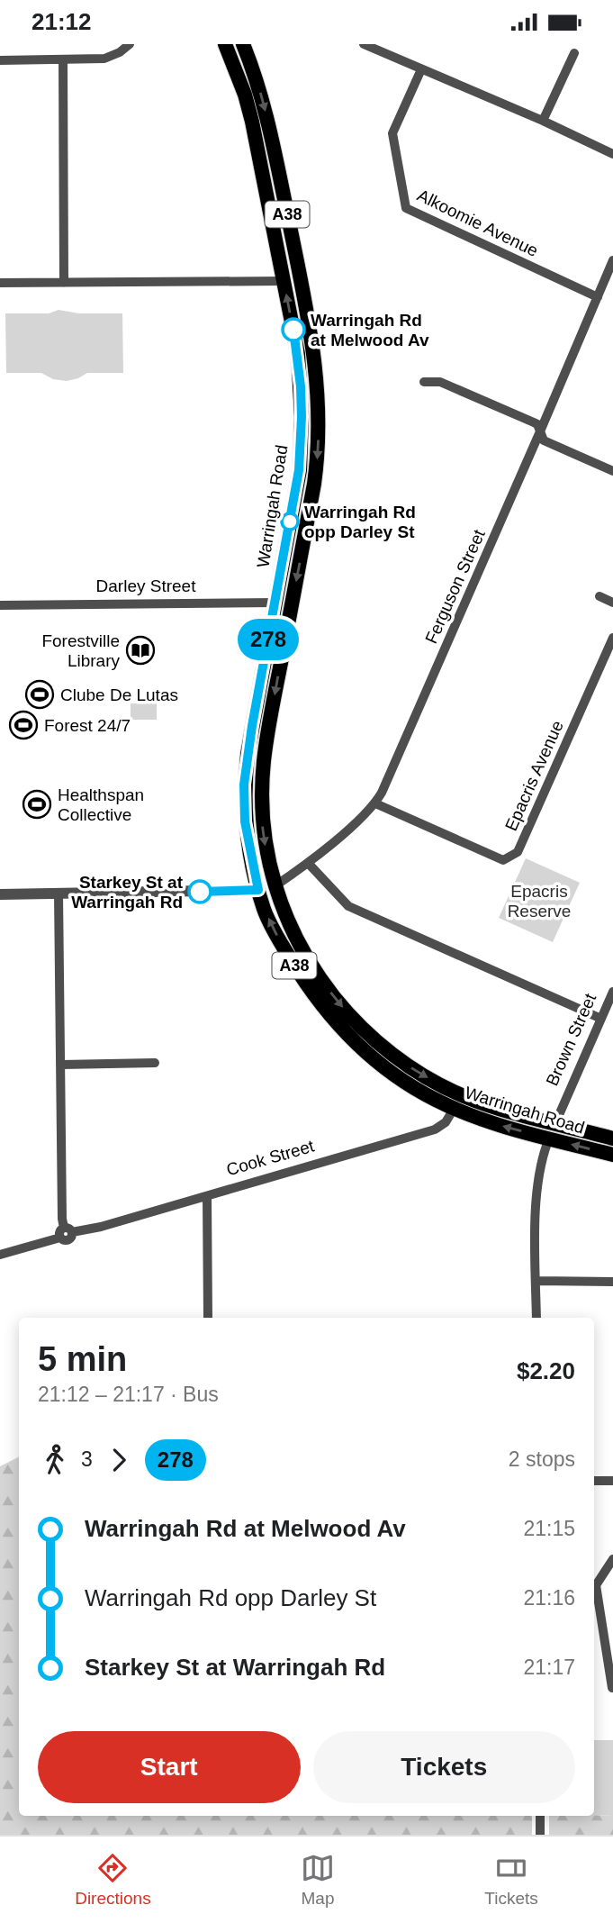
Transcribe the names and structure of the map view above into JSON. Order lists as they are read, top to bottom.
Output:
{
  "streets": {
    "highway": [
      "A38",
      "Warringah Road",
      "Darley Street",
      "Brown Street",
      "Cook Street"
    ],
    "street": ["Alkoomie Avenue", "Ferguson Street", "Epacris Avenue"]
  },
  "crossings": [
    ["Alkoomie Avenue", "Ferguson Street"],
    ["Warringah Road", "Darley Street"],
    ["Warringah Road", "Ferguson Street"],
    ["Warringah Road", "Brown Street"],
    ["Warringah Road", "Cook Street"],
    ["Ferguson Street", "Epacris Avenue"]
  ],
  "parks": ["Epacris Reserve"],
  "places": {
    "other": ["Warringah Rd at Melwood Av", "Warringah Rd opp Darley St", "Starkey St at Warringah Rd"],
    "library": ["Forestville Library"],
    "sports": ["Clube De Lutas", "Forest 24/7", "Healthspan Collective"]
  },
  "lines": ["bus line 278"],
  "page": {
    "status": "21:12",
    "on_map": "278",
    "heading": ["5 min", "21:12 – 21:17 · Bus", "$2.20"],
    "legs": ["3", "278", "2 stops"],
    "list": [
      {
        "name": "Warringah Rd at Melwood Av",
        "value": "21:15"
      },
      {
        "name": "Warringah Rd opp Darley St",
        "value": "21:16"
      },
      {
        "name": "Starkey St at Warringah Rd",
        "value": "21:17"
      }
    ],
    "buttons": ["Start", "Tickets"],
    "tabs": ["Directions", "Map", "Tickets"]
  }
}
